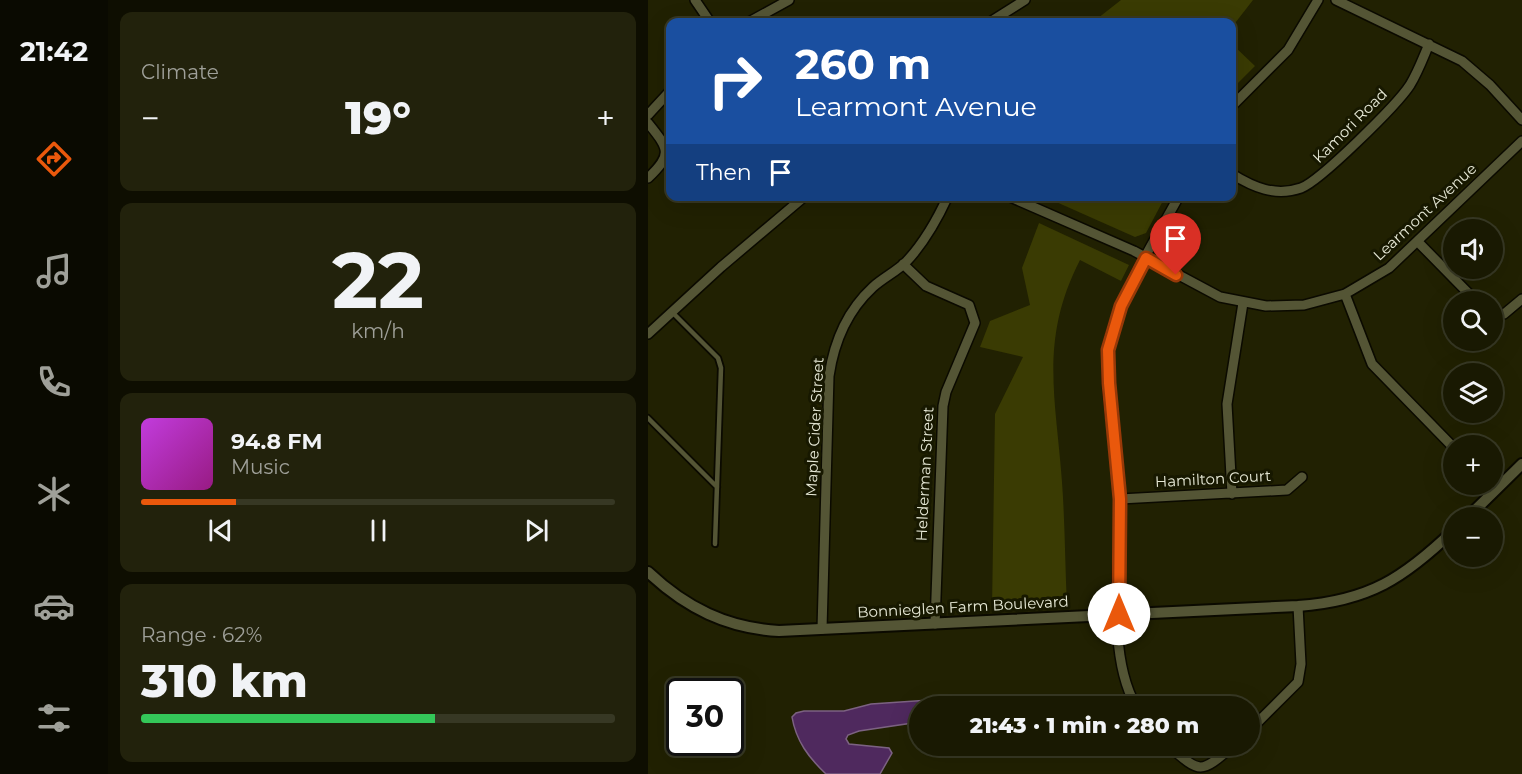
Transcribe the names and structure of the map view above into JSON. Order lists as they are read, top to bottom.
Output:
{
  "streets": {
    "street": [
      "Kamori Road",
      "Learmont Avenue",
      "Maple Cider Street",
      "Helderman Street",
      "Hamilton Court",
      "Bonnieglen Farm Boulevard"
    ]
  },
  "crossings": [
    ["Maple Cider Street", "Helderman Street"],
    ["Maple Cider Street", "Bonnieglen Farm Boulevard"],
    ["Helderman Street", "Bonnieglen Farm Boulevard"]
  ],
  "page": {
    "tabs": "21:42",
    "tile": [
      "Climate",
      ["22", "km/h"],
      ["Range · 62%", "310 km"]
    ],
    "turn": ["260 m", "Learmont Avenue"],
    "heat": ["−", "19°", "+"],
    "then": "Then",
    "map_buttons": ["+", "−"],
    "song": ["94.8 FM", "Music"],
    "limit": "30",
    "trip": "21:43 · 1 min · 280 m"
  }
}
